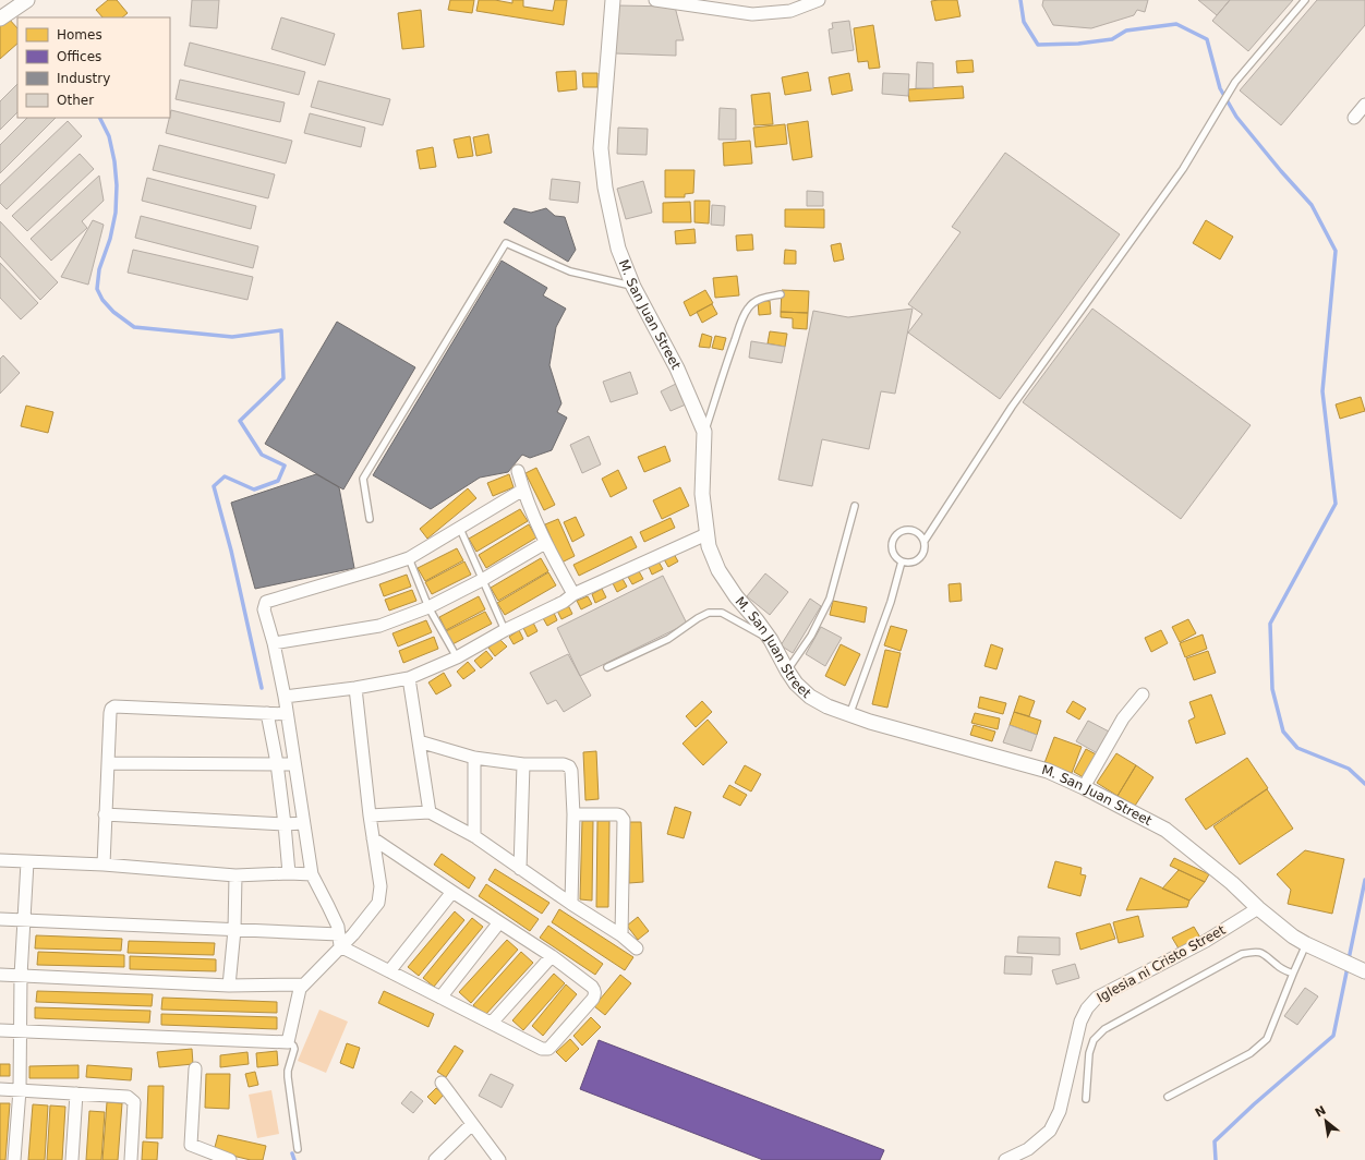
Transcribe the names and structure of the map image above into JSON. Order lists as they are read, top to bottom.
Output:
{
  "streets": {
    "street": ["M. San Juan Street", "Iglesia ni Cristo Street"]
  },
  "crossings": [
    ["M. San Juan Street", "Iglesia ni Cristo Street"]
  ],
  "legend": [
    "Homes",
    "Offices",
    "Industry",
    "Other"
  ],
  "north": "top left"
}
